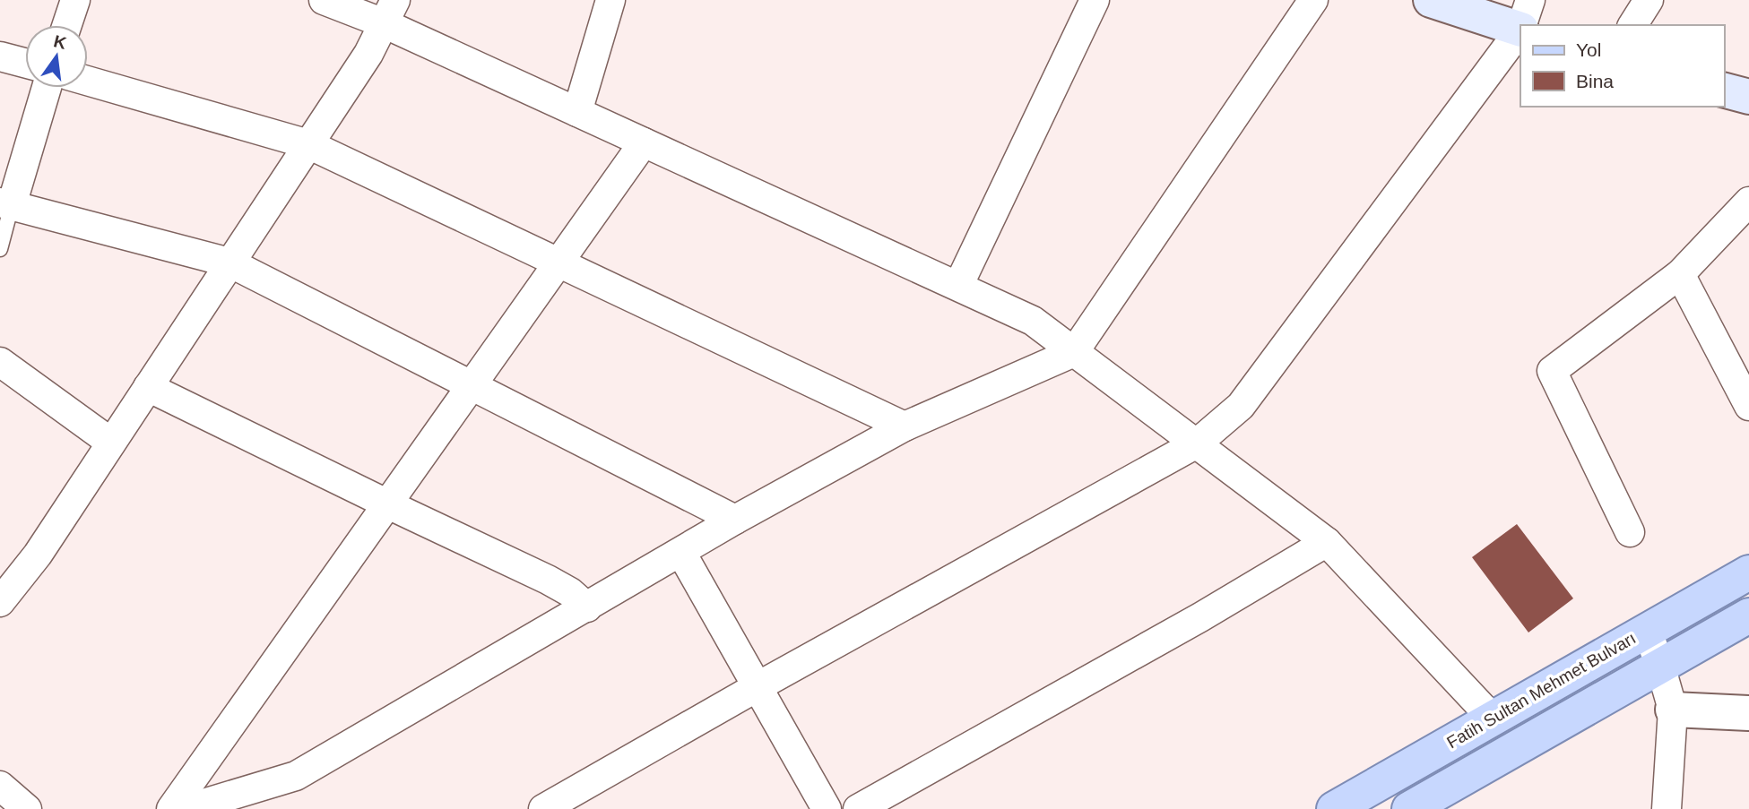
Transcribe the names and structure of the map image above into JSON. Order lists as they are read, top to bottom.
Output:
{
  "streets": {
    "main road": ["Fatih Sultan Mehmet Bulvarı"]
  },
  "legend": ["Yol", "Bina"],
  "north": "top"
}
